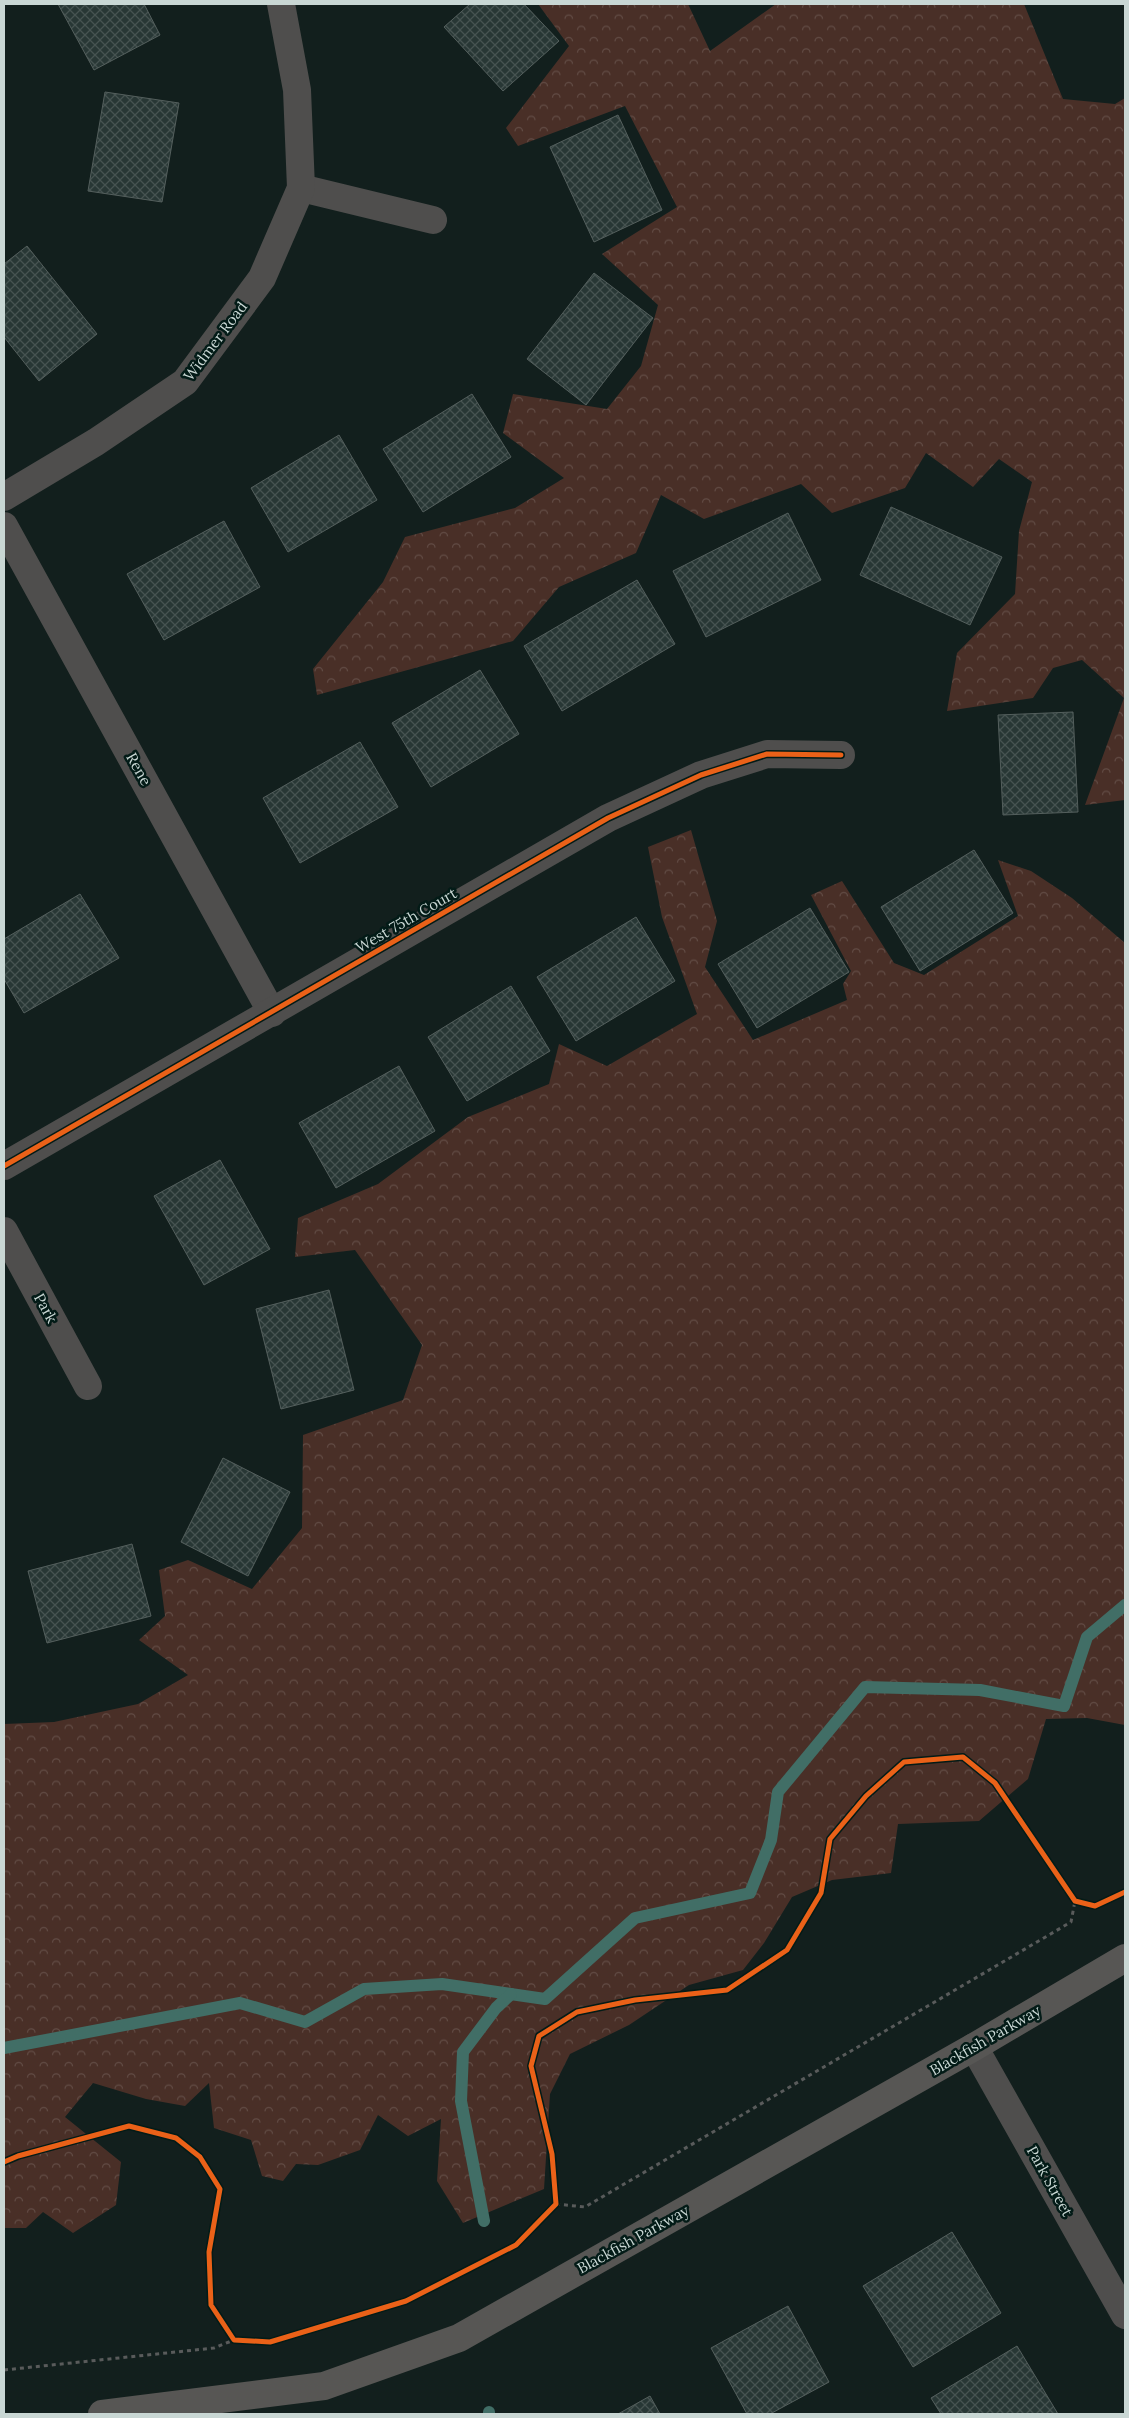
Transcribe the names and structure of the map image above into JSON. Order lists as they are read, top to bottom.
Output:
{
  "streets": {
    "main road": ["Blackfish Parkway"],
    "street": [
      "Widmer Road",
      "Rene",
      "West 75th Court",
      "Park",
      "Park Street"
    ]
  },
  "crossings": [
    ["Rene", "West 75th Court"],
    ["Blackfish Parkway", "Park Street"]
  ]
}
